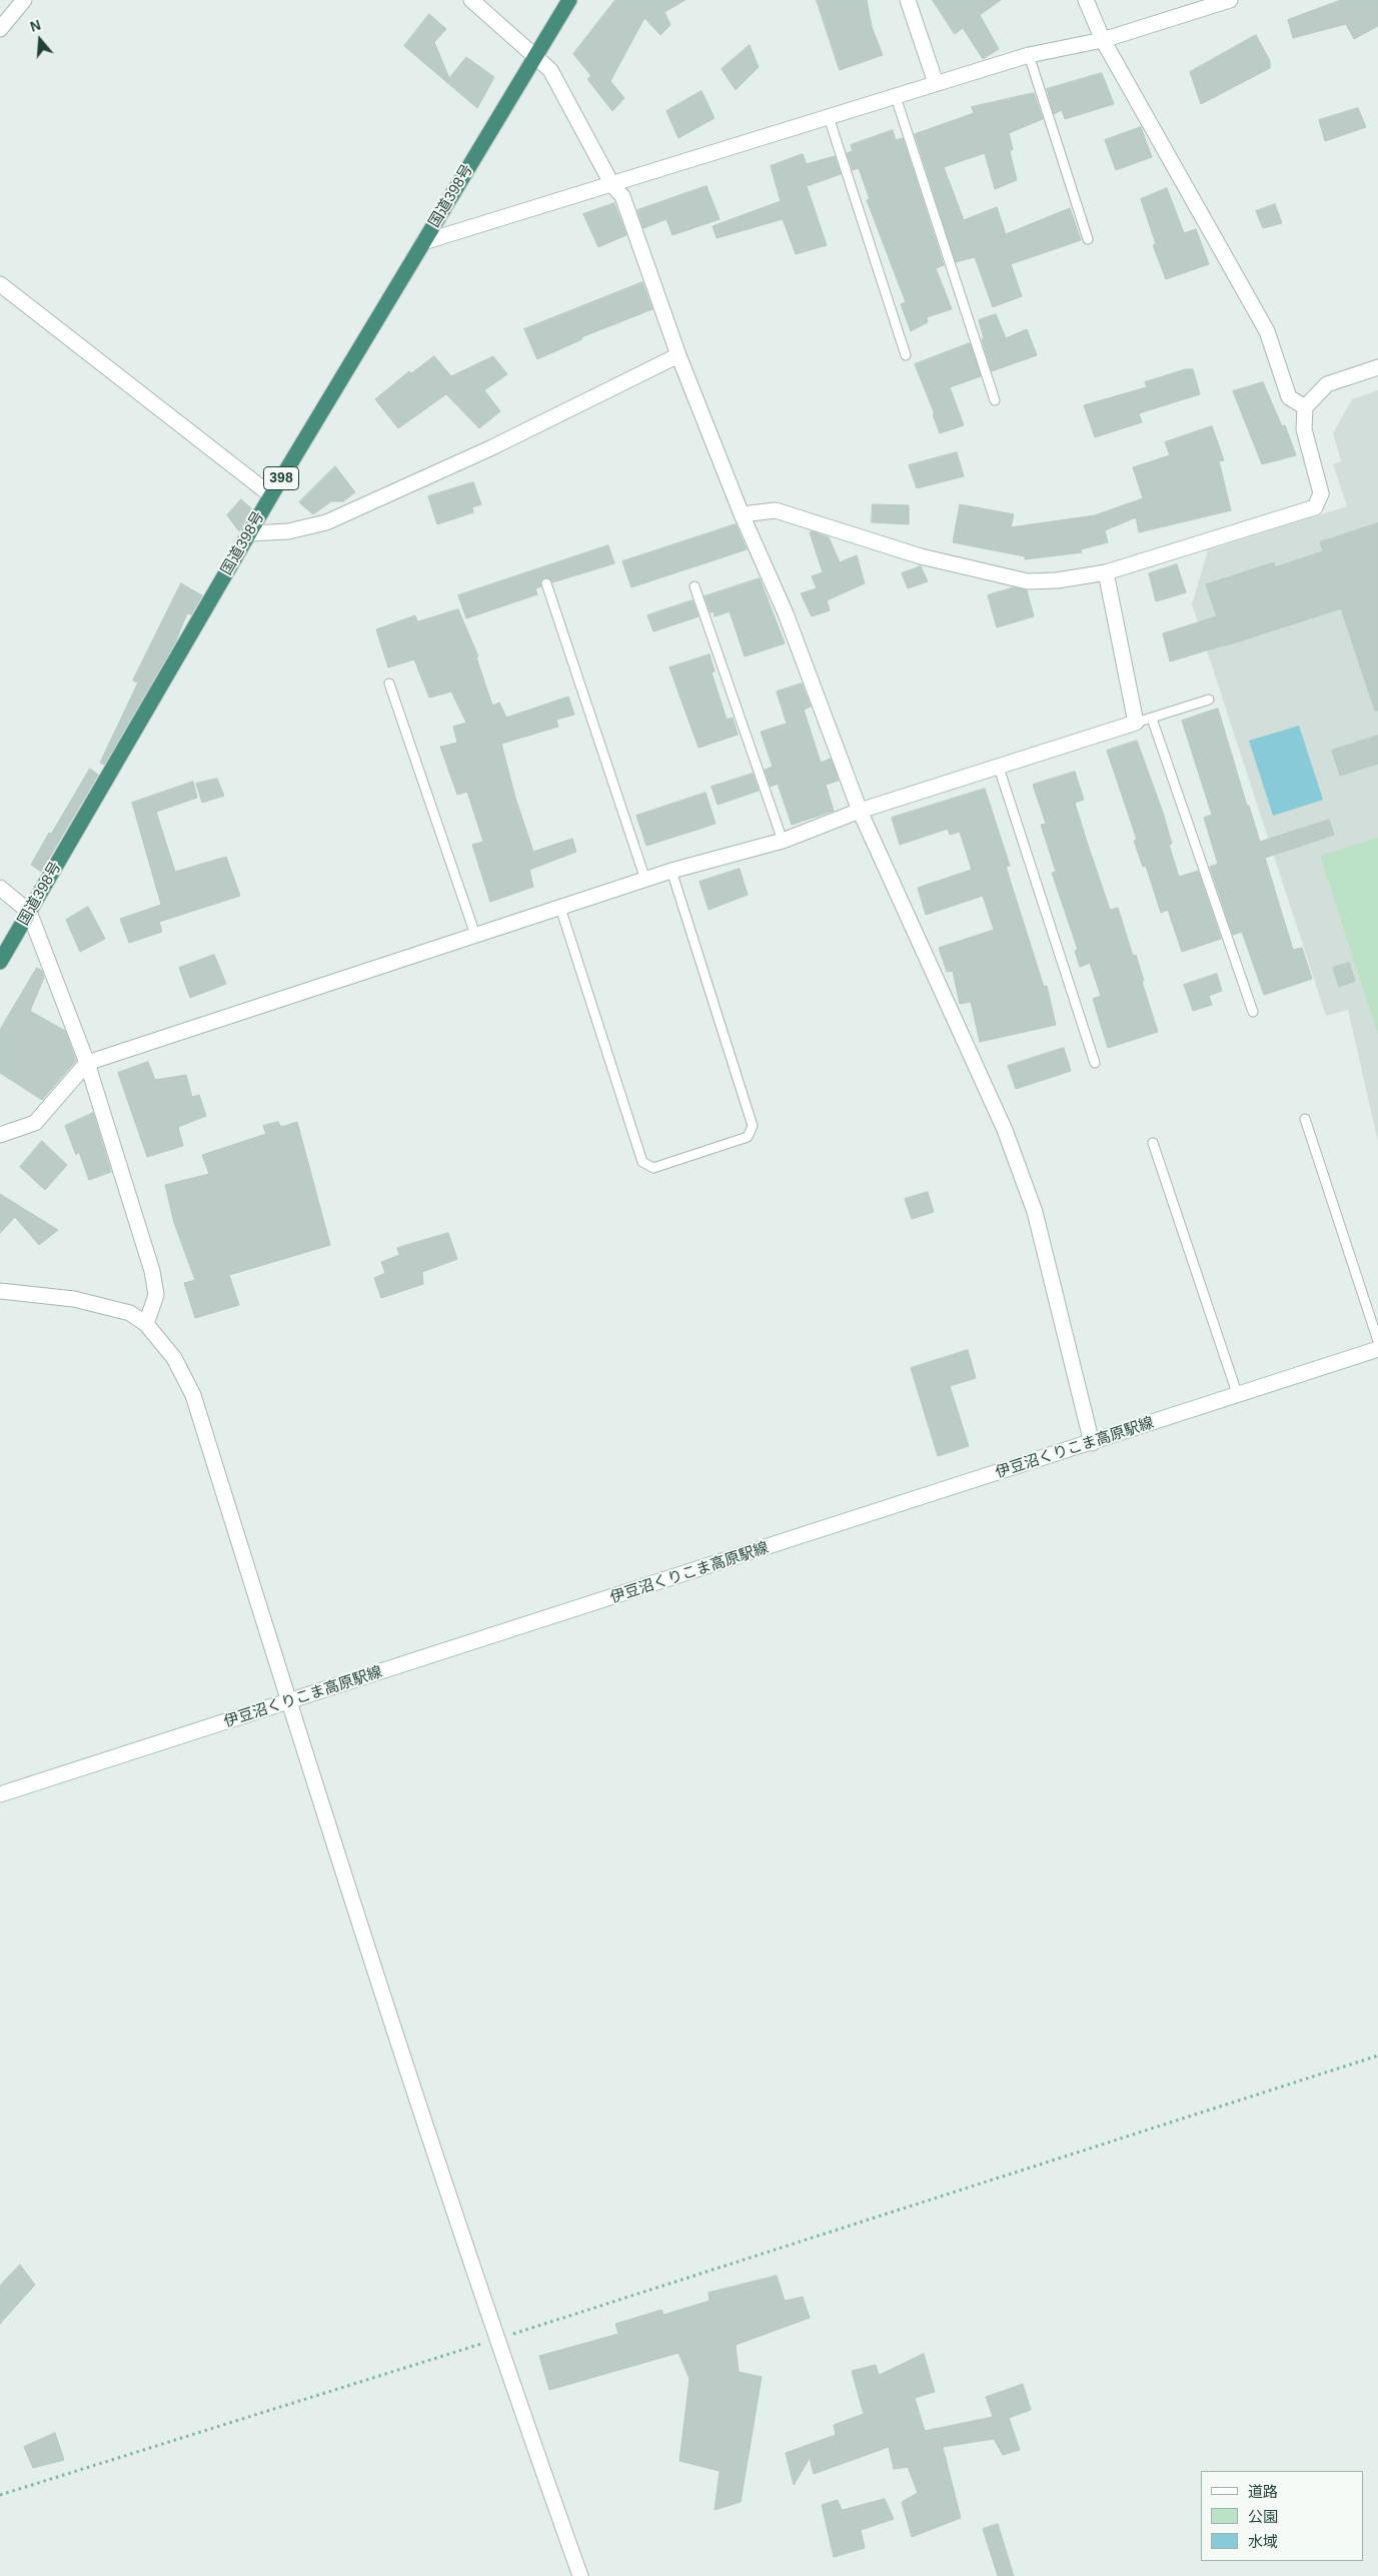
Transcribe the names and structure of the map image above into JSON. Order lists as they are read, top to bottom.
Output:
{
  "streets": {
    "highway": ["国道398号", "398"],
    "street": ["伊豆沼くりこま高原駅線"]
  },
  "legend": ["道路", "公園", "水域"],
  "north": "top"
}
